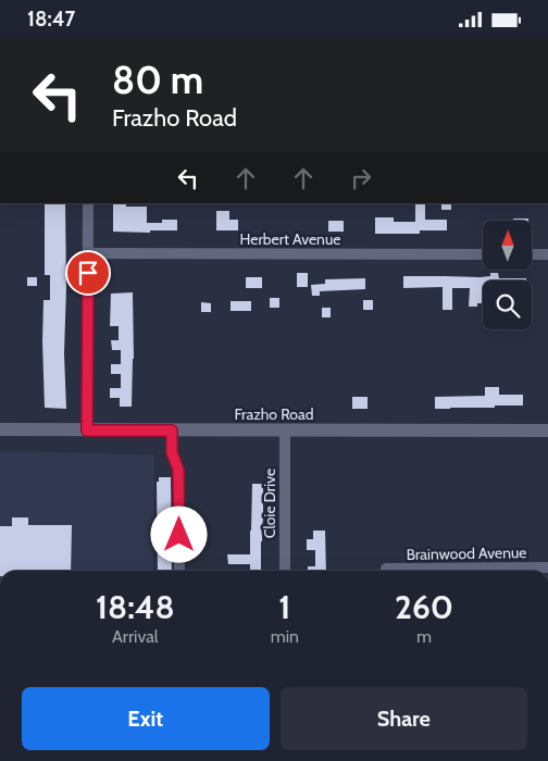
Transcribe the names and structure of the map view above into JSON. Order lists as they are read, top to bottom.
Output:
{
  "streets": {
    "street": [
      "Herbert Avenue",
      "Frazho Road",
      "Cloie Drive",
      "Brainwood Avenue"
    ]
  },
  "crossings": [
    ["Frazho Road", "Cloie Drive"]
  ],
  "north": "top",
  "page": {
    "status": "18:47",
    "turn": ["80 m", "Frazho Road"],
    "eta": [
      "18:48",
      "Arrival",
      "1",
      "min",
      "260",
      "m"
    ],
    "buttons": ["Exit", "Share"]
  }
}
